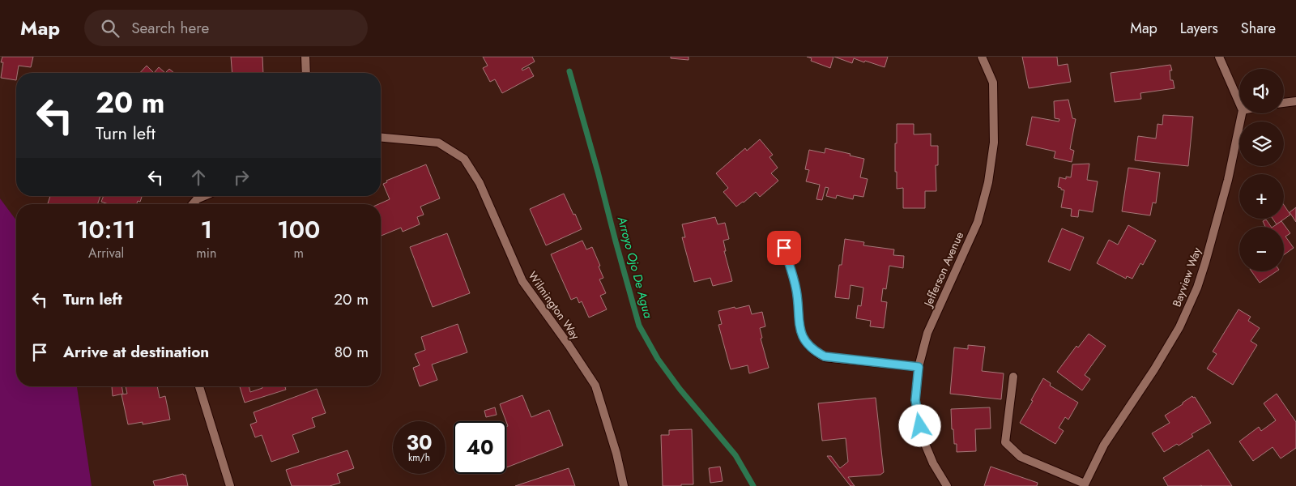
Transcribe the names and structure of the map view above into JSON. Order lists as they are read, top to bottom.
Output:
{
  "streets": {
    "street": ["Jefferson Avenue", "Bayview Way", "Wilmington Way"]
  },
  "water": ["Arroyo Ojo De Agua"],
  "page": {
    "header": "Map",
    "search": "Search here",
    "nav": ["Map", "Layers", "Share"],
    "map_buttons": ["+", "−"],
    "turn": ["20 m", "Turn left"],
    "eta": [
      "10:11",
      "Arrival",
      "1",
      "min",
      "100",
      "m"
    ],
    "list": [
      {
        "name": "Turn left",
        "value": "20 m"
      },
      {
        "name": "Arrive at destination",
        "value": "80 m"
      }
    ],
    "speed": "30 km/h",
    "limit": "40"
  }
}
